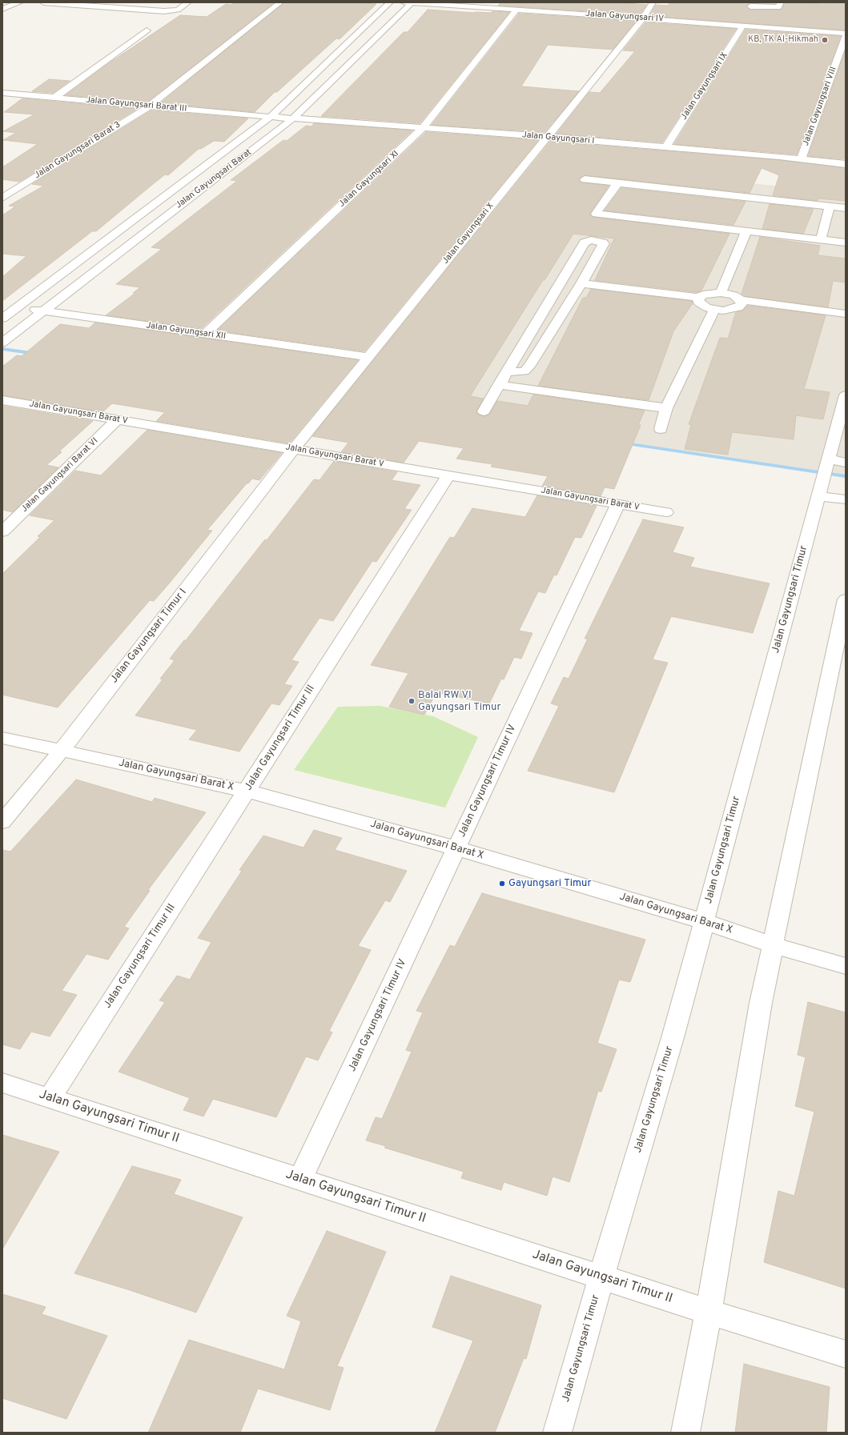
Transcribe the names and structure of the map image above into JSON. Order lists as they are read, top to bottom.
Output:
{
  "streets": {
    "street": [
      "Jalan Gayungsari IV",
      "Jalan Gayungsari IX",
      "Jalan Gayungsari Barat III",
      "Jalan Gayungsari VIII",
      "Jalan Gayungsari I",
      "Jalan Gayungsari Barat 3",
      "Jalan Gayungsari Barat",
      "Jalan Gayungsari XI",
      "Jalan Gayungsari X",
      "Jalan Gayungsari XII",
      "Jalan Gayungsari Barat V",
      "Jalan Gayungsari Barat VI",
      "Jalan Gayungsari Timur",
      "Jalan Gayungsari Timur I",
      "Jalan Gayungsari Timur III",
      "Jalan Gayungsari Barat X",
      "Jalan Gayungsari Timur IV",
      "Jalan Gayungsari Timur II"
    ]
  },
  "crossings": [
    ["Jalan Gayungsari IV", "Jalan Gayungsari IX"],
    ["Jalan Gayungsari IV", "Jalan Gayungsari VIII"],
    ["Jalan Gayungsari IV", "Jalan Gayungsari Barat"],
    ["Jalan Gayungsari IV", "Jalan Gayungsari XI"],
    ["Jalan Gayungsari IV", "Jalan Gayungsari X"],
    ["Jalan Gayungsari IX", "Jalan Gayungsari I"],
    ["Jalan Gayungsari Barat III", "Jalan Gayungsari I"],
    ["Jalan Gayungsari Barat III", "Jalan Gayungsari Barat 3"],
    ["Jalan Gayungsari Barat III", "Jalan Gayungsari Barat"],
    ["Jalan Gayungsari VIII", "Jalan Gayungsari I"],
    ["Jalan Gayungsari I", "Jalan Gayungsari Barat"],
    ["Jalan Gayungsari I", "Jalan Gayungsari XI"],
    ["Jalan Gayungsari I", "Jalan Gayungsari X"],
    ["Jalan Gayungsari Barat", "Jalan Gayungsari XII"],
    ["Jalan Gayungsari XI", "Jalan Gayungsari XII"],
    ["Jalan Gayungsari X", "Jalan Gayungsari XII"],
    ["Jalan Gayungsari X", "Jalan Gayungsari Barat V"],
    ["Jalan Gayungsari X", "Jalan Gayungsari Timur I"],
    ["Jalan Gayungsari Barat V", "Jalan Gayungsari Barat VI"],
    ["Jalan Gayungsari Barat V", "Jalan Gayungsari Timur I"],
    ["Jalan Gayungsari Barat V", "Jalan Gayungsari Timur III"],
    ["Jalan Gayungsari Barat V", "Jalan Gayungsari Timur IV"],
    ["Jalan Gayungsari Timur", "Jalan Gayungsari Barat X"],
    ["Jalan Gayungsari Timur", "Jalan Gayungsari Timur II"],
    ["Jalan Gayungsari Timur I", "Jalan Gayungsari Barat X"],
    ["Jalan Gayungsari Timur III", "Jalan Gayungsari Barat X"],
    ["Jalan Gayungsari Timur III", "Jalan Gayungsari Timur II"],
    ["Jalan Gayungsari Barat X", "Jalan Gayungsari Timur IV"],
    ["Jalan Gayungsari Timur IV", "Jalan Gayungsari Timur II"]
  ],
  "places": ["KB, TK Al-Hikmah", "Balai RW VI Gayungsari Timur", "Gayungsari Timur"]
}
